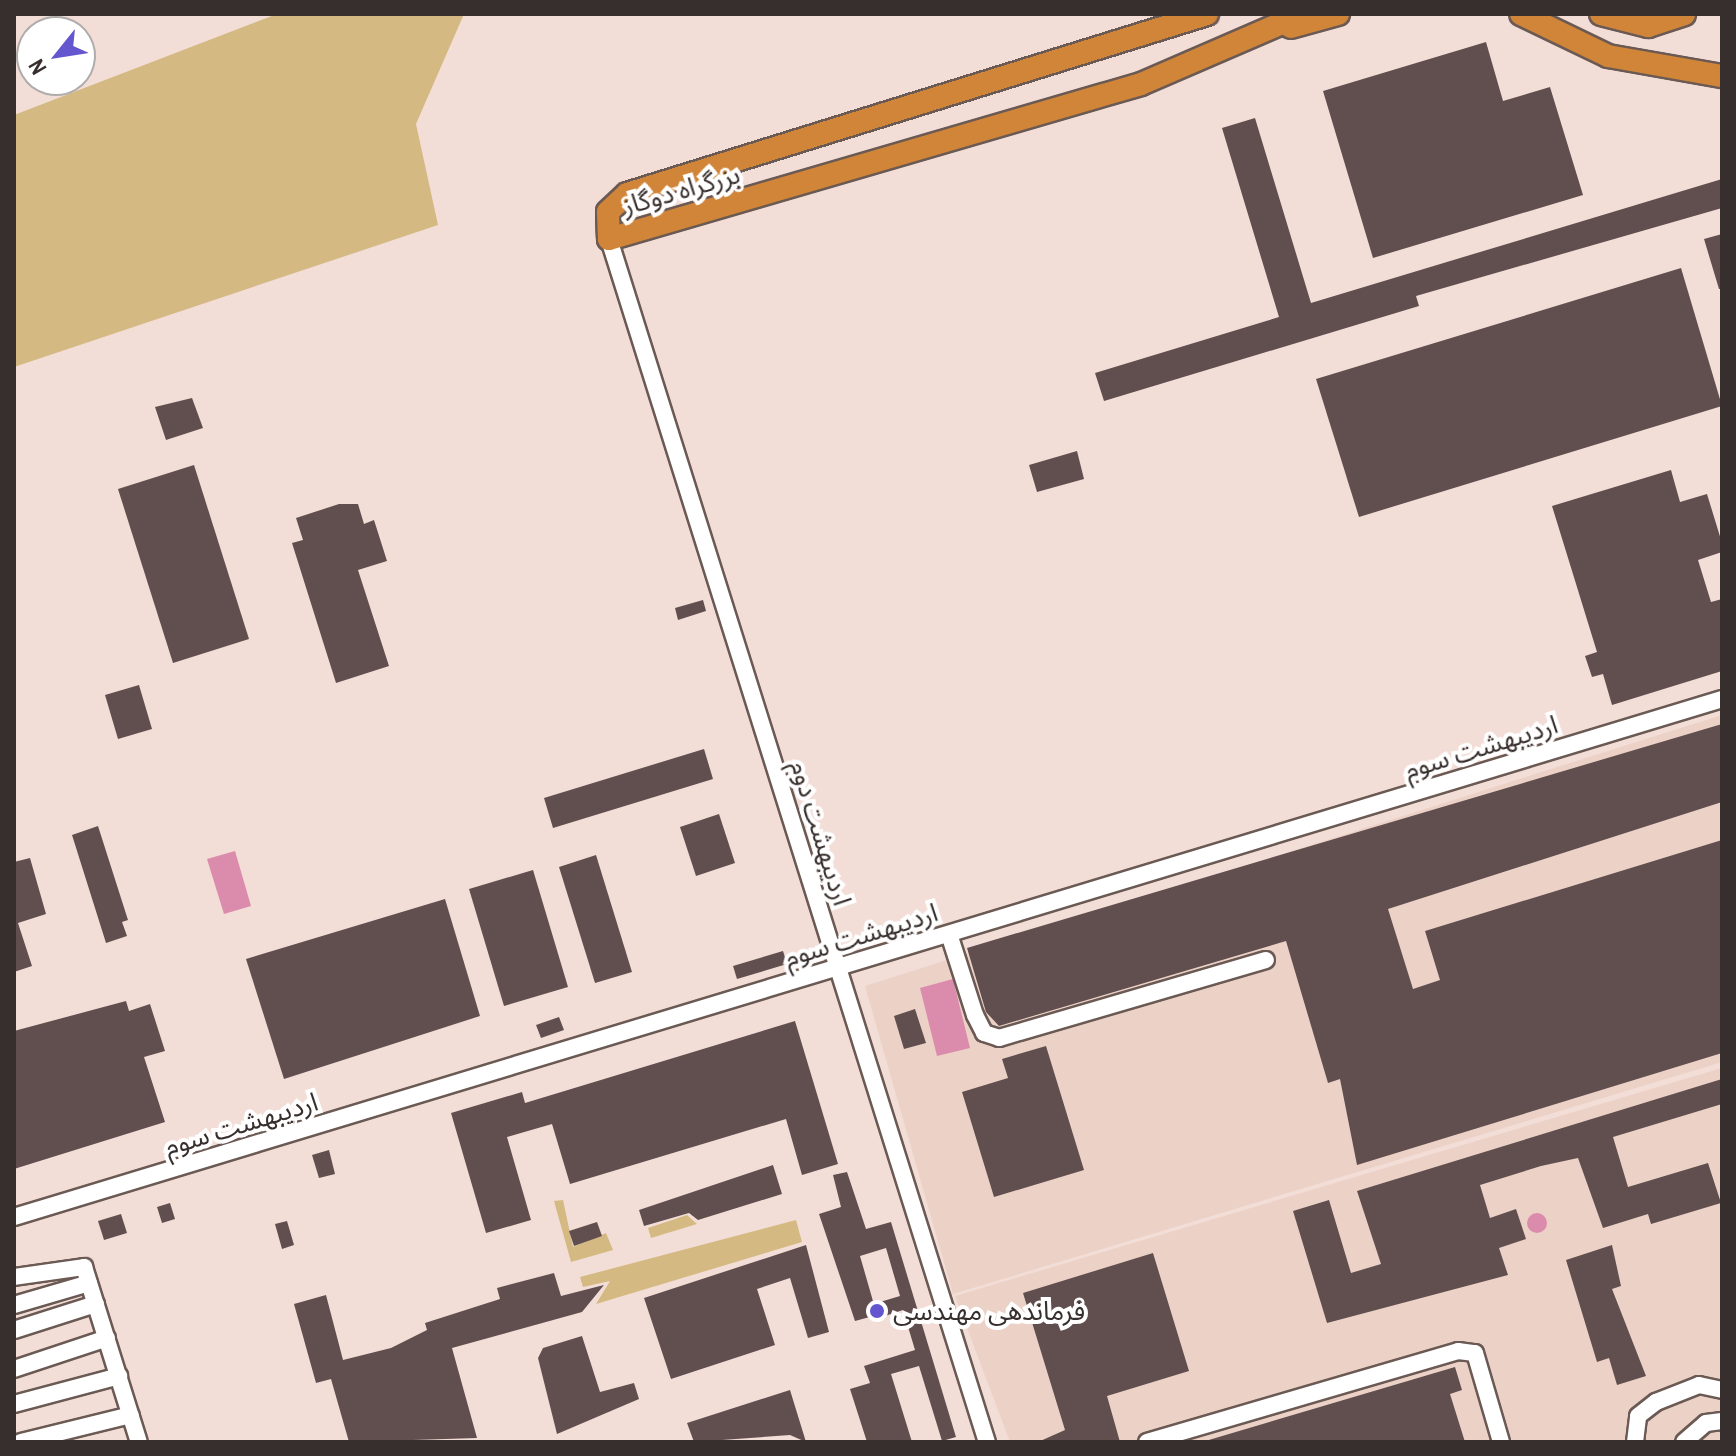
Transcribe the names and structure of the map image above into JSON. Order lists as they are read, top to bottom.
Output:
{
  "streets": {
    "highway": ["بزرگراه دوگاز"],
    "street": ["اردیبهشت سوم", "اردیبهشت دوم"]
  },
  "crossings": [
    ["بزرگراه دوگاز", "اردیبهشت دوم"],
    ["اردیبهشت سوم", "اردیبهشت دوم"]
  ],
  "places": ["فرماندهی مهندسی"],
  "north": "bottom left"
}
